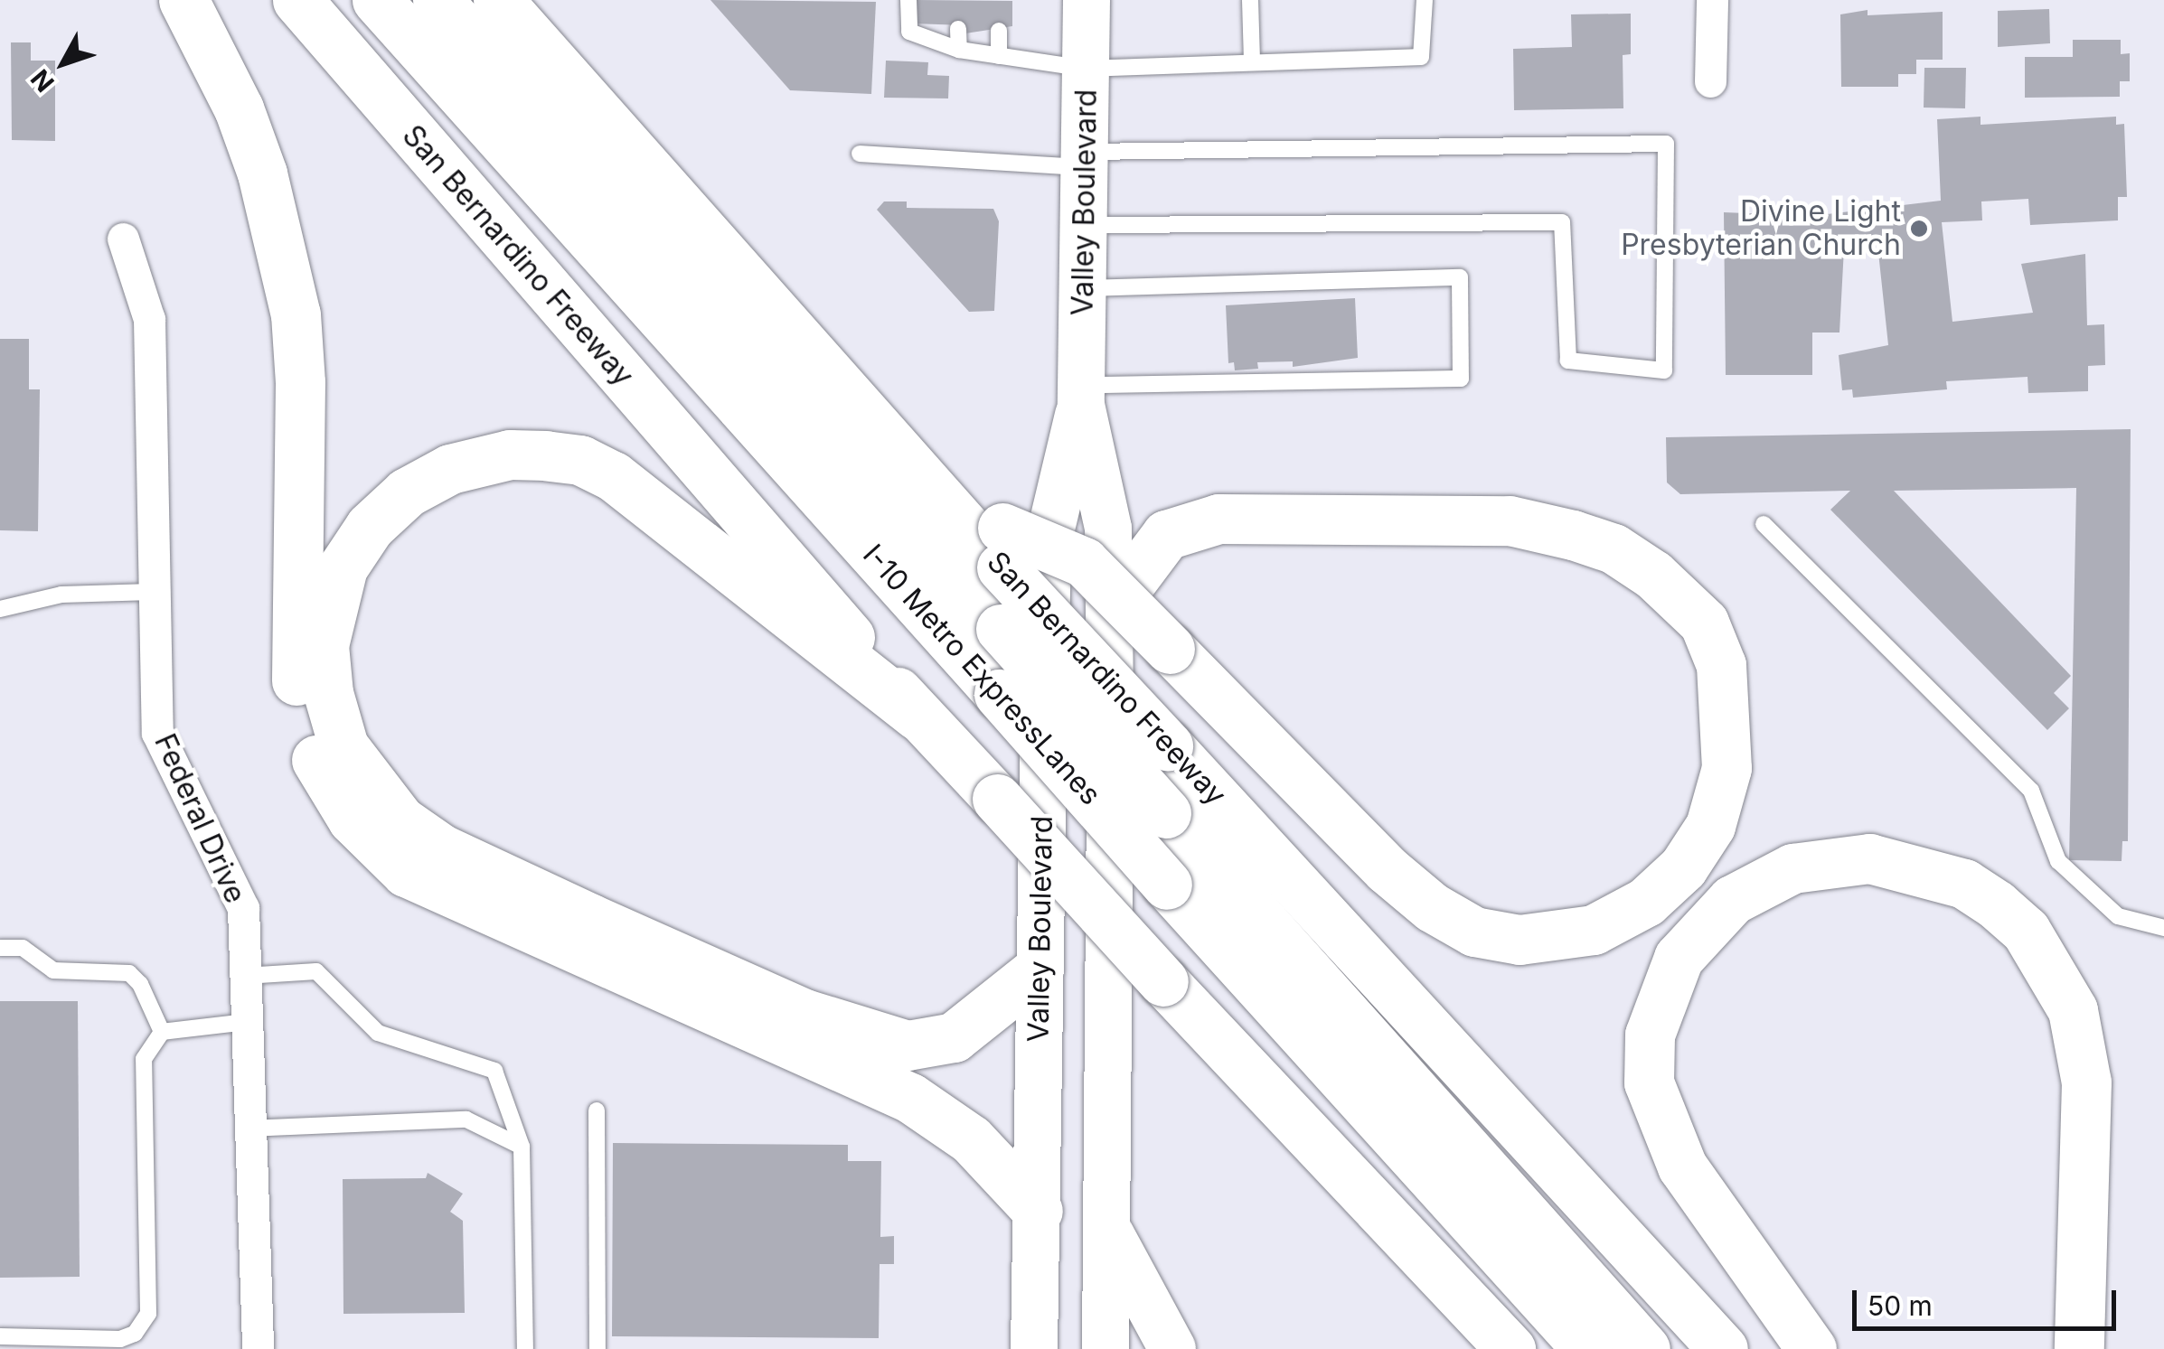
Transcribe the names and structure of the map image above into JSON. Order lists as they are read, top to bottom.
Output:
{
  "streets": {
    "highway": ["San Bernardino Freeway", "I-10 Metro ExpressLanes"],
    "main road": ["Valley Boulevard"],
    "street": ["Federal Drive"]
  },
  "places": ["Divine Light Presbyterian Church"],
  "scale_bar": "50 m",
  "north": "bottom left"
}
